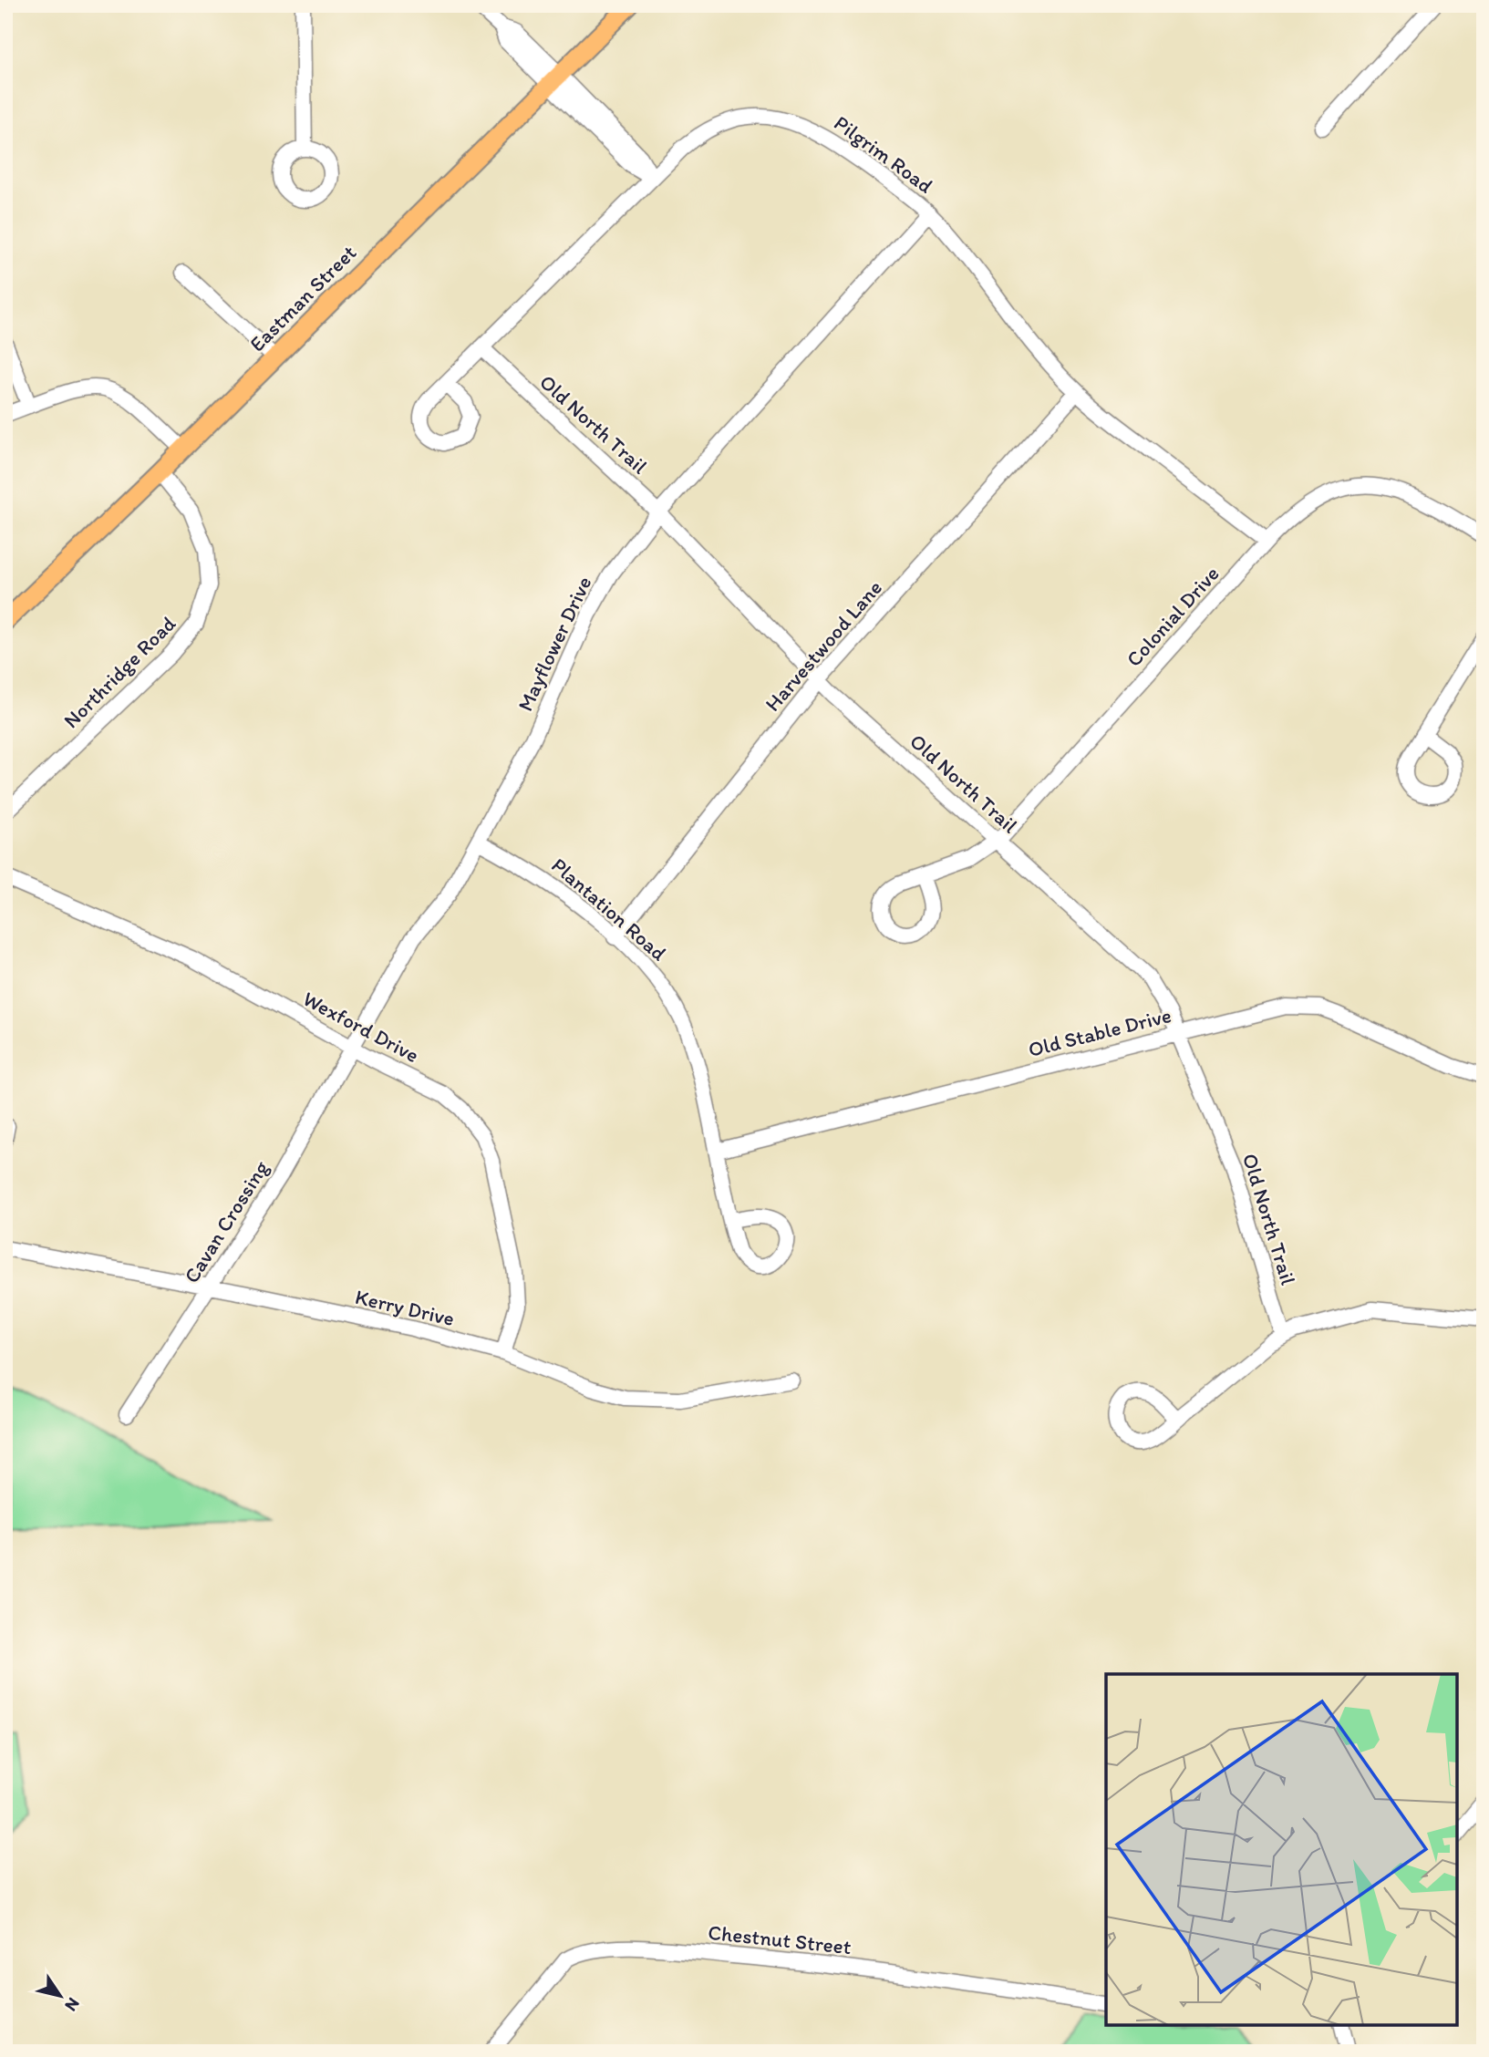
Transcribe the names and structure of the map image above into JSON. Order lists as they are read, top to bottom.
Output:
{
  "streets": {
    "main road": ["Eastman Street"],
    "street": [
      "Pilgrim Road",
      "Old North Trail",
      "Colonial Drive",
      "Mayflower Drive",
      "Harvestwood Lane",
      "Northridge Road",
      "Plantation Road",
      "Wexford Drive",
      "Old Stable Drive",
      "Cavan Crossing",
      "Kerry Drive",
      "Chestnut Street"
    ]
  },
  "crossings": [
    ["Pilgrim Road", "Old North Trail"],
    ["Pilgrim Road", "Colonial Drive"],
    ["Pilgrim Road", "Mayflower Drive"],
    ["Pilgrim Road", "Harvestwood Lane"],
    ["Eastman Street", "Northridge Road"],
    ["Old North Trail", "Colonial Drive"],
    ["Old North Trail", "Mayflower Drive"],
    ["Old North Trail", "Harvestwood Lane"],
    ["Old North Trail", "Old Stable Drive"],
    ["Mayflower Drive", "Plantation Road"],
    ["Mayflower Drive", "Wexford Drive"],
    ["Mayflower Drive", "Cavan Crossing"],
    ["Harvestwood Lane", "Plantation Road"],
    ["Plantation Road", "Old Stable Drive"],
    ["Wexford Drive", "Cavan Crossing"],
    ["Wexford Drive", "Kerry Drive"],
    ["Cavan Crossing", "Kerry Drive"]
  ],
  "north": "bottom right"
}
